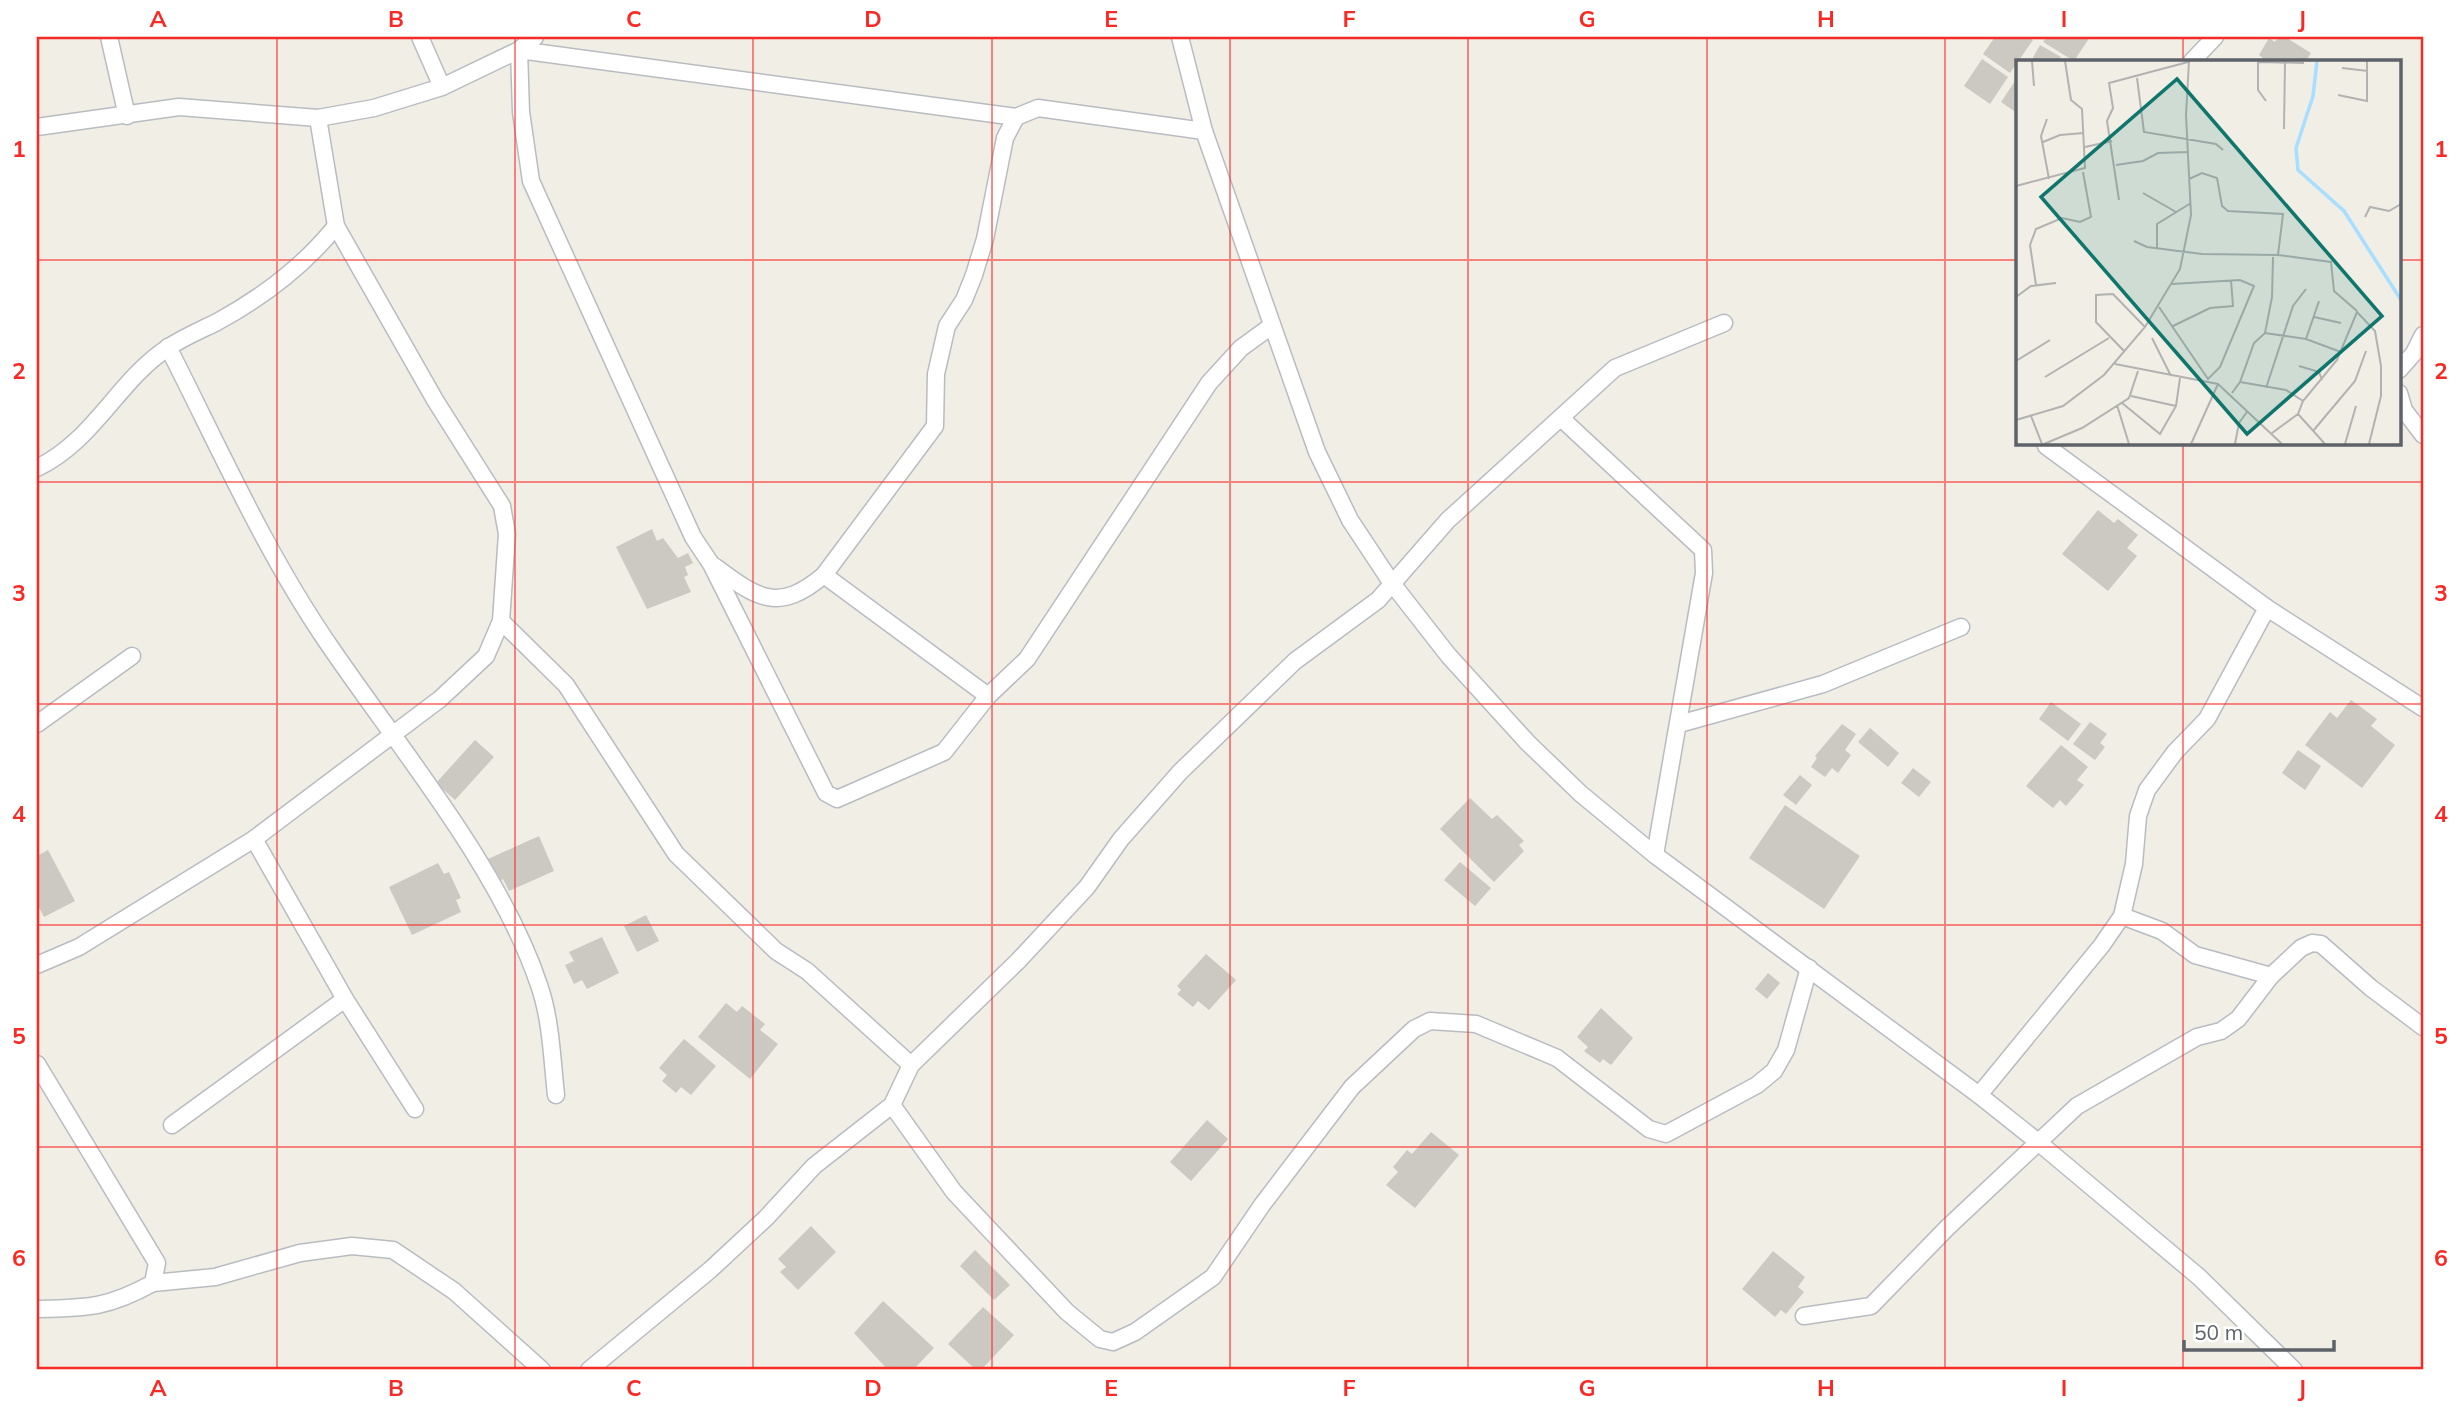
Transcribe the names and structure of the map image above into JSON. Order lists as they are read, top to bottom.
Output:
{
  "scale_bar": "50 m",
  "grid": {
    "columns": [
      "A",
      "B",
      "C",
      "D",
      "E",
      "F",
      "G",
      "H",
      "I",
      "J"
    ],
    "rows": [
      "1",
      "2",
      "3",
      "4",
      "5",
      "6"
    ]
  }
}
